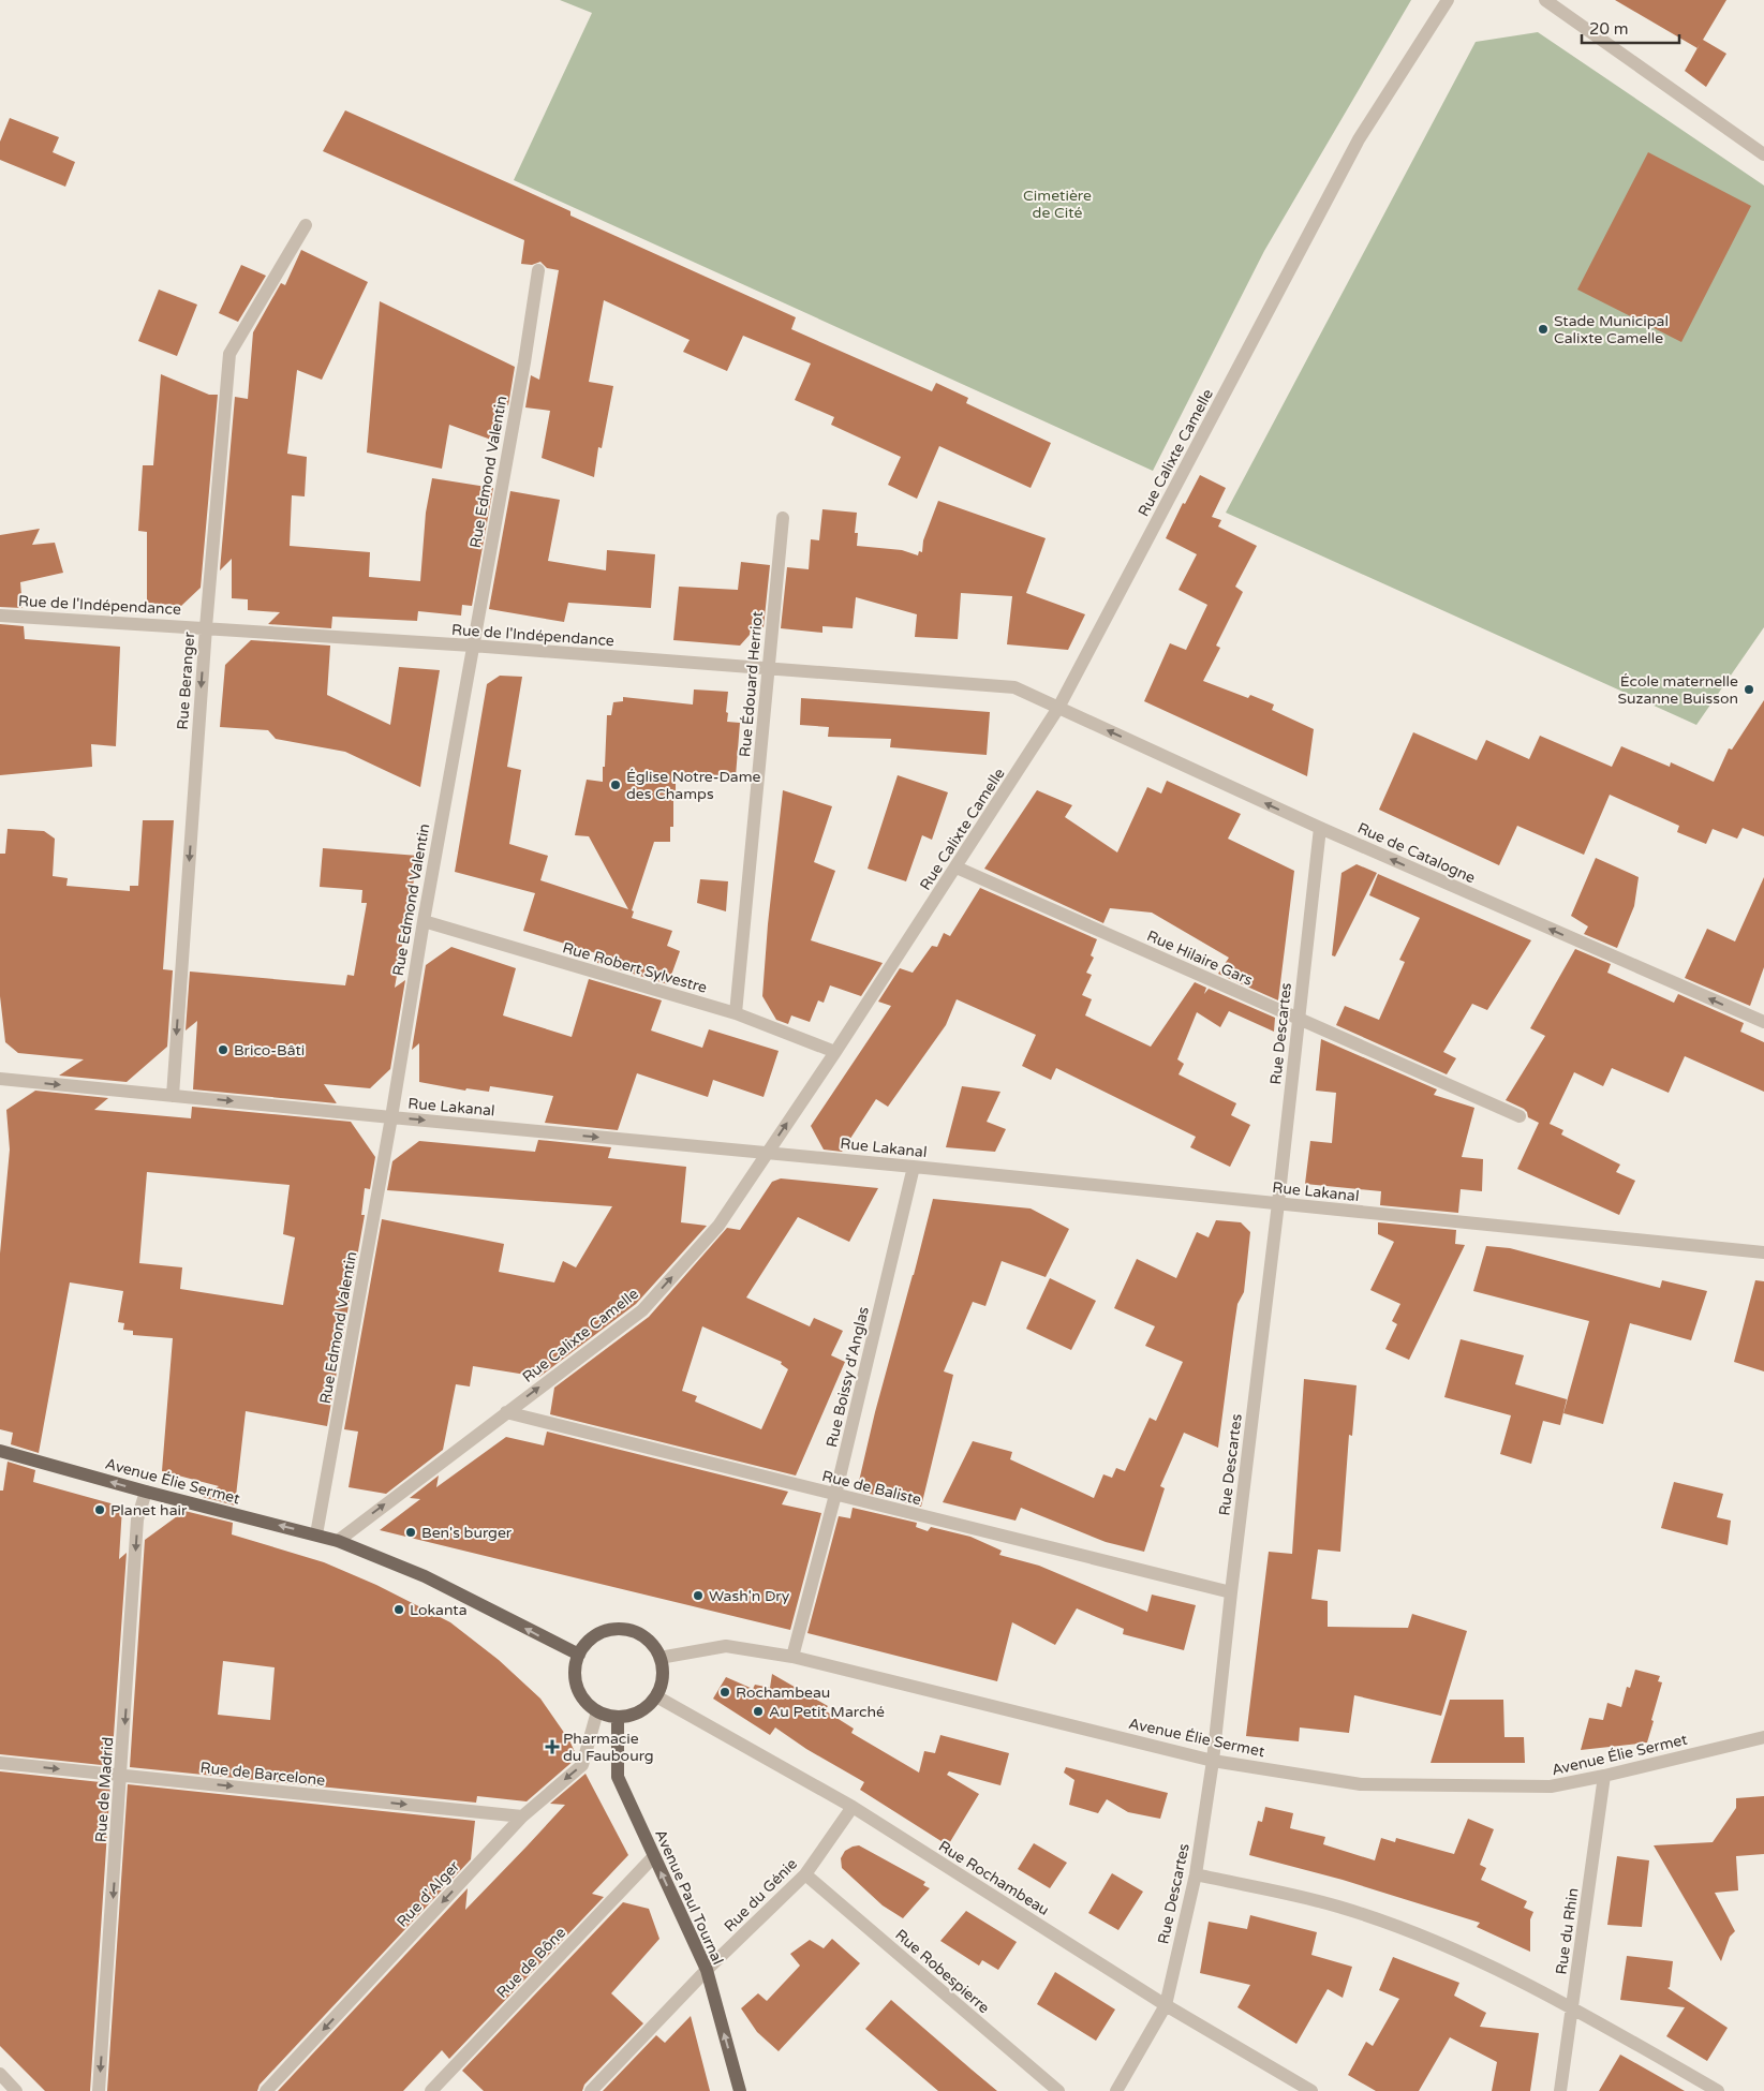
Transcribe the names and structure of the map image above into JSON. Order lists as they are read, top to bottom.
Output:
{
  "streets": {
    "main road": ["Avenue Élie Sermet", "Avenue Paul Tournal"],
    "street": [
      "Rue Calixte Camelle",
      "Rue Edmond Valentin",
      "Rue de l'Indépendance",
      "Rue Beranger",
      "Rue Édouard Herriot",
      "Rue de Catalogne",
      "Rue Hilaire Gars",
      "Rue Robert Sylvestre",
      "Rue Descartes",
      "Rue Lakanal",
      "Rue Boissy d'Anglas",
      "Rue de Baliste",
      "Rue de Barcelone",
      "Rue de Madrid",
      "Rue Rochambeau",
      "Rue d'Alger",
      "Rue du Génie",
      "Rue du Rhin",
      "Rue de Bône",
      "Rue Robespierre"
    ]
  },
  "crossings": [
    ["Rue Calixte Camelle", "Rue de l'Indépendance"],
    ["Rue Calixte Camelle", "Rue de Catalogne"],
    ["Rue Calixte Camelle", "Rue Hilaire Gars"],
    ["Rue Calixte Camelle", "Rue Robert Sylvestre"],
    ["Rue Calixte Camelle", "Rue Lakanal"],
    ["Rue Calixte Camelle", "Avenue Élie Sermet"],
    ["Rue Calixte Camelle", "Rue de Baliste"],
    ["Rue Edmond Valentin", "Rue de l'Indépendance"],
    ["Rue Edmond Valentin", "Rue Robert Sylvestre"],
    ["Rue Edmond Valentin", "Rue Lakanal"],
    ["Rue Edmond Valentin", "Avenue Élie Sermet"],
    ["Rue de l'Indépendance", "Rue Beranger"],
    ["Rue de l'Indépendance", "Rue Édouard Herriot"],
    ["Rue de l'Indépendance", "Rue de Catalogne"],
    ["Rue Beranger", "Rue Lakanal"],
    ["Rue Édouard Herriot", "Rue Robert Sylvestre"],
    ["Rue de Catalogne", "Rue Descartes"],
    ["Rue Hilaire Gars", "Rue Descartes"],
    ["Rue Descartes", "Rue Lakanal"],
    ["Rue Descartes", "Avenue Élie Sermet"],
    ["Rue Descartes", "Rue de Baliste"],
    ["Rue Descartes", "Rue Rochambeau"],
    ["Rue Lakanal", "Rue Boissy d'Anglas"],
    ["Rue Boissy d'Anglas", "Avenue Élie Sermet"],
    ["Rue Boissy d'Anglas", "Rue de Baliste"],
    ["Avenue Élie Sermet", "Rue de Madrid"],
    ["Avenue Élie Sermet", "Rue Rochambeau"],
    ["Avenue Élie Sermet", "Rue d'Alger"],
    ["Avenue Élie Sermet", "Avenue Paul Tournal"],
    ["Avenue Élie Sermet", "Rue du Rhin"],
    ["Rue de Barcelone", "Rue de Madrid"],
    ["Rue de Barcelone", "Rue d'Alger"],
    ["Rue Rochambeau", "Rue d'Alger"],
    ["Rue Rochambeau", "Rue du Génie"],
    ["Rue Rochambeau", "Avenue Paul Tournal"],
    ["Rue d'Alger", "Avenue Paul Tournal"],
    ["Rue du Génie", "Avenue Paul Tournal"],
    ["Rue du Génie", "Rue Robespierre"],
    ["Avenue Paul Tournal", "Rue de Bône"]
  ],
  "one_way": [
    "Rue Calixte Camelle",
    "Rue Beranger",
    "Rue de Catalogne",
    "Rue Lakanal",
    "Rue de Barcelone",
    "Rue de Madrid",
    "Rue d'Alger",
    "Avenue Paul Tournal"
  ],
  "parks": ["Cimetière de Cité"],
  "places": {
    "other": [
      "Stade Municipal Calixte Camelle",
      "École maternelle Suzanne Buisson",
      "Église Notre-Dame des Champs",
      "Brico-Bâti",
      "Planet hair",
      "Ben's burger",
      "Wash'n Dry",
      "Lokanta",
      "Rochambeau",
      "Au Petit Marché"
    ],
    "health": ["Pharmacie du Faubourg"]
  },
  "scale_bar": "20 m"
}
